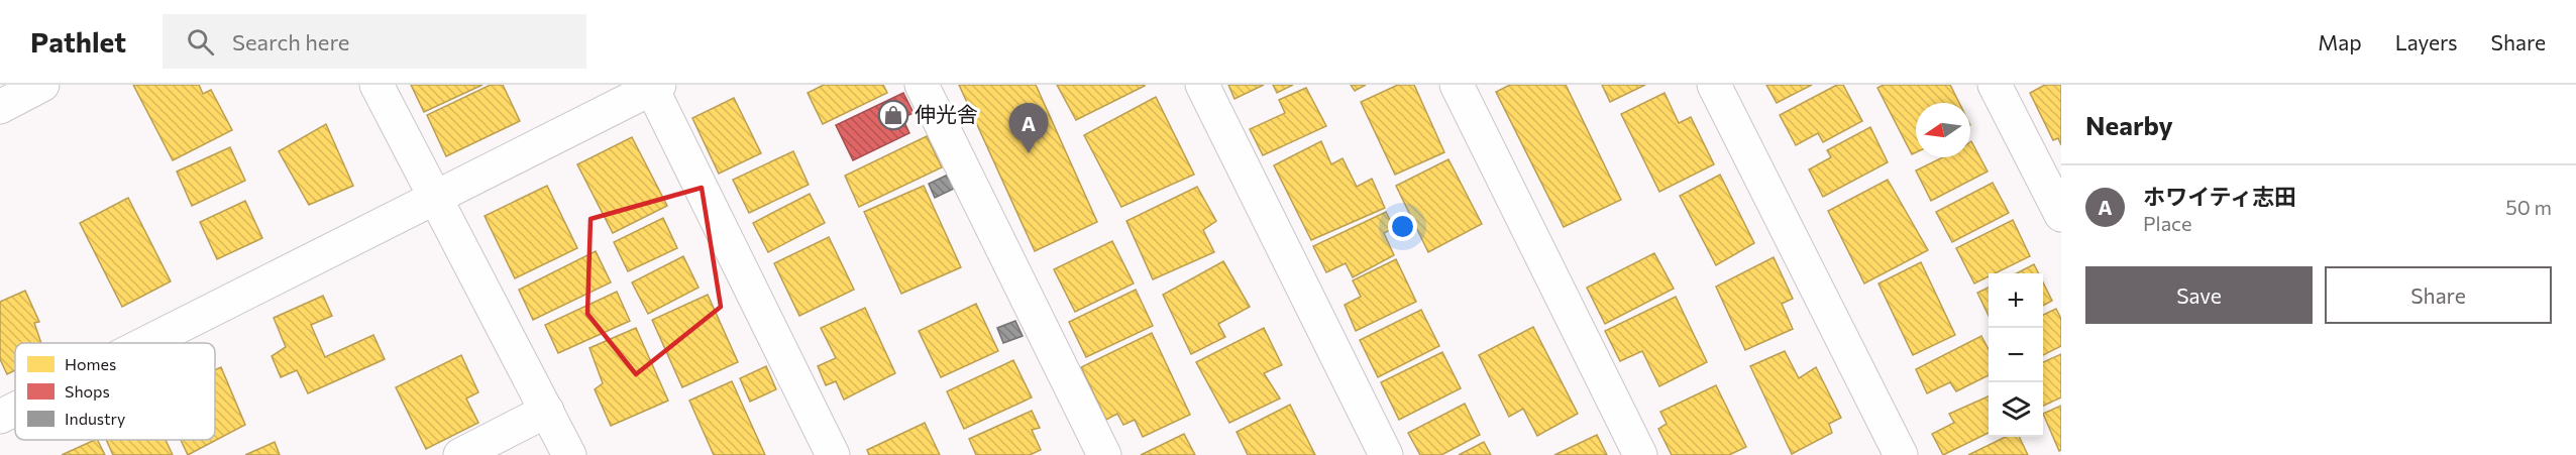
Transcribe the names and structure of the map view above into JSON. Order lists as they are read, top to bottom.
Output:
{
  "places": {
    "shop": ["伸光舎"]
  },
  "legend": ["Homes", "Shops", "Industry"],
  "north": "left",
  "page": {
    "header": "Pathlet",
    "search": "Search here",
    "nav": ["Map", "Layers", "Share"],
    "heading": "Nearby",
    "pins": "A",
    "list": [
      {
        "mark": "A",
        "name": "ホワイティ志田",
        "note": "Place",
        "value": "50 m"
      }
    ],
    "buttons": ["Save", "Share"],
    "map_buttons": ["+", "−"]
  }
}
